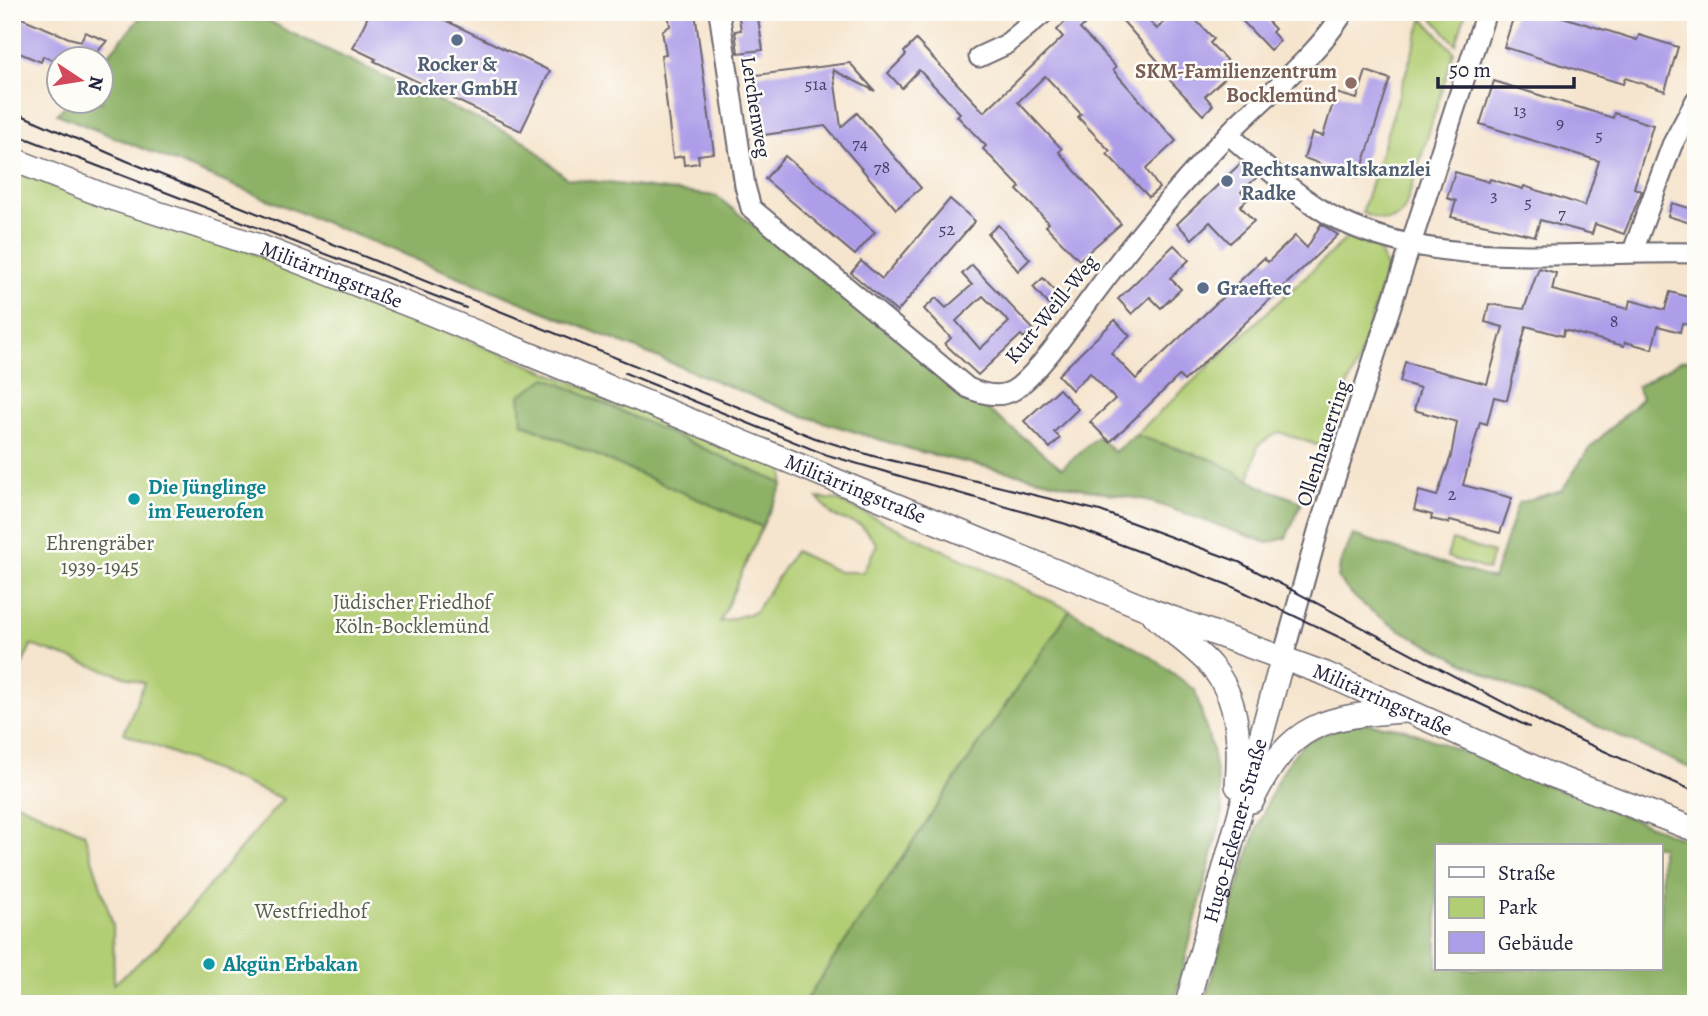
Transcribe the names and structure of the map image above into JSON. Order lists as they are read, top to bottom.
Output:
{
  "streets": {
    "main road": ["Militärringstraße", "Hugo-Eckener-Straße"],
    "street": ["Lerchenweg", "Kurt-Weill-Weg", "Ollenhauerring"]
  },
  "crossings": [
    ["Lerchenweg", "Kurt-Weill-Weg"],
    ["Militärringstraße", "Ollenhauerring"],
    ["Militärringstraße", "Hugo-Eckener-Straße"],
    ["Ollenhauerring", "Hugo-Eckener-Straße"]
  ],
  "parks": ["Ehrengräber 1939-1945", "Jüdischer Friedhof Köln-Bocklemünd", "Westfriedhof"],
  "places": [
    "Rocker & Rocker GmbH",
    "SKM-Familienzentrum Bocklemünd",
    "Rechtsanwaltskanzlei Radke",
    "Graeftec",
    "Die Jünglinge im Feuerofen",
    "Akgün Erbakan"
  ],
  "house_numbers": [
    "51a",
    "13",
    "9",
    "5",
    "74",
    "78",
    "3",
    "5",
    "7",
    "52",
    "8",
    "2"
  ],
  "legend": ["Straße", "Park", "Gebäude"],
  "scale_bar": "50 m",
  "north": "right"
}
